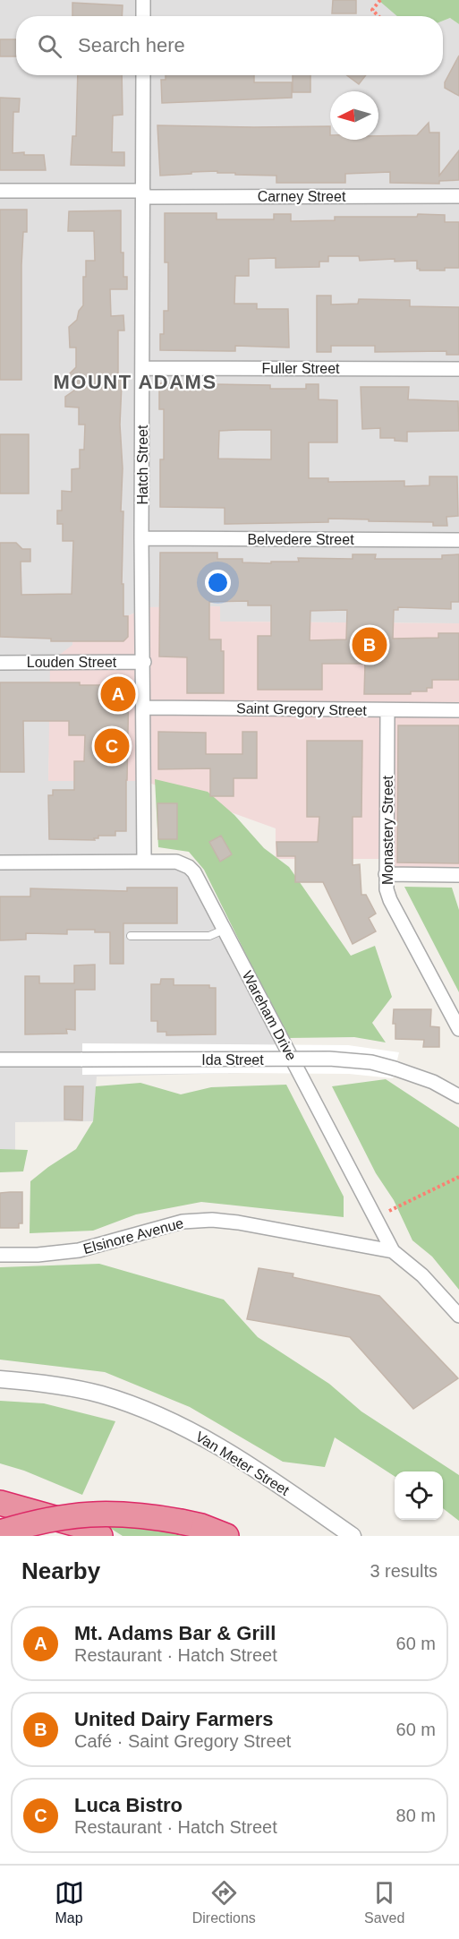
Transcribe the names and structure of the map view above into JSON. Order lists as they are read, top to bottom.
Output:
{
  "streets": {
    "street": [
      "Carney Street",
      "Fuller Street",
      "Hatch Street",
      "Belvedere Street",
      "Louden Street",
      "Saint Gregory Street",
      "Monastery Street",
      "Wareham Drive",
      "Ida Street",
      "Elsinore Avenue",
      "Van Meter Street"
    ]
  },
  "crossings": [
    ["Carney Street", "Hatch Street"],
    ["Fuller Street", "Hatch Street"],
    ["Hatch Street", "Belvedere Street"],
    ["Hatch Street", "Louden Street"],
    ["Hatch Street", "Saint Gregory Street"],
    ["Hatch Street", "Wareham Drive"],
    ["Saint Gregory Street", "Monastery Street"],
    ["Wareham Drive", "Elsinore Avenue"]
  ],
  "districts": ["MOUNT ADAMS"],
  "north": "left",
  "page": {
    "search": "Search here",
    "pins": ["B", "A", "C"],
    "heading": ["Nearby", "3 results"],
    "list": [
      {
        "mark": "A",
        "name": "Mt. Adams Bar & Grill",
        "note": "Restaurant · Hatch Street",
        "value": "60 m"
      },
      {
        "mark": "B",
        "name": "United Dairy Farmers",
        "note": "Café · Saint Gregory Street",
        "value": "60 m"
      },
      {
        "mark": "C",
        "name": "Luca Bistro",
        "note": "Restaurant · Hatch Street",
        "value": "80 m"
      }
    ],
    "nav": ["Map", "Directions", "Saved"]
  }
}
